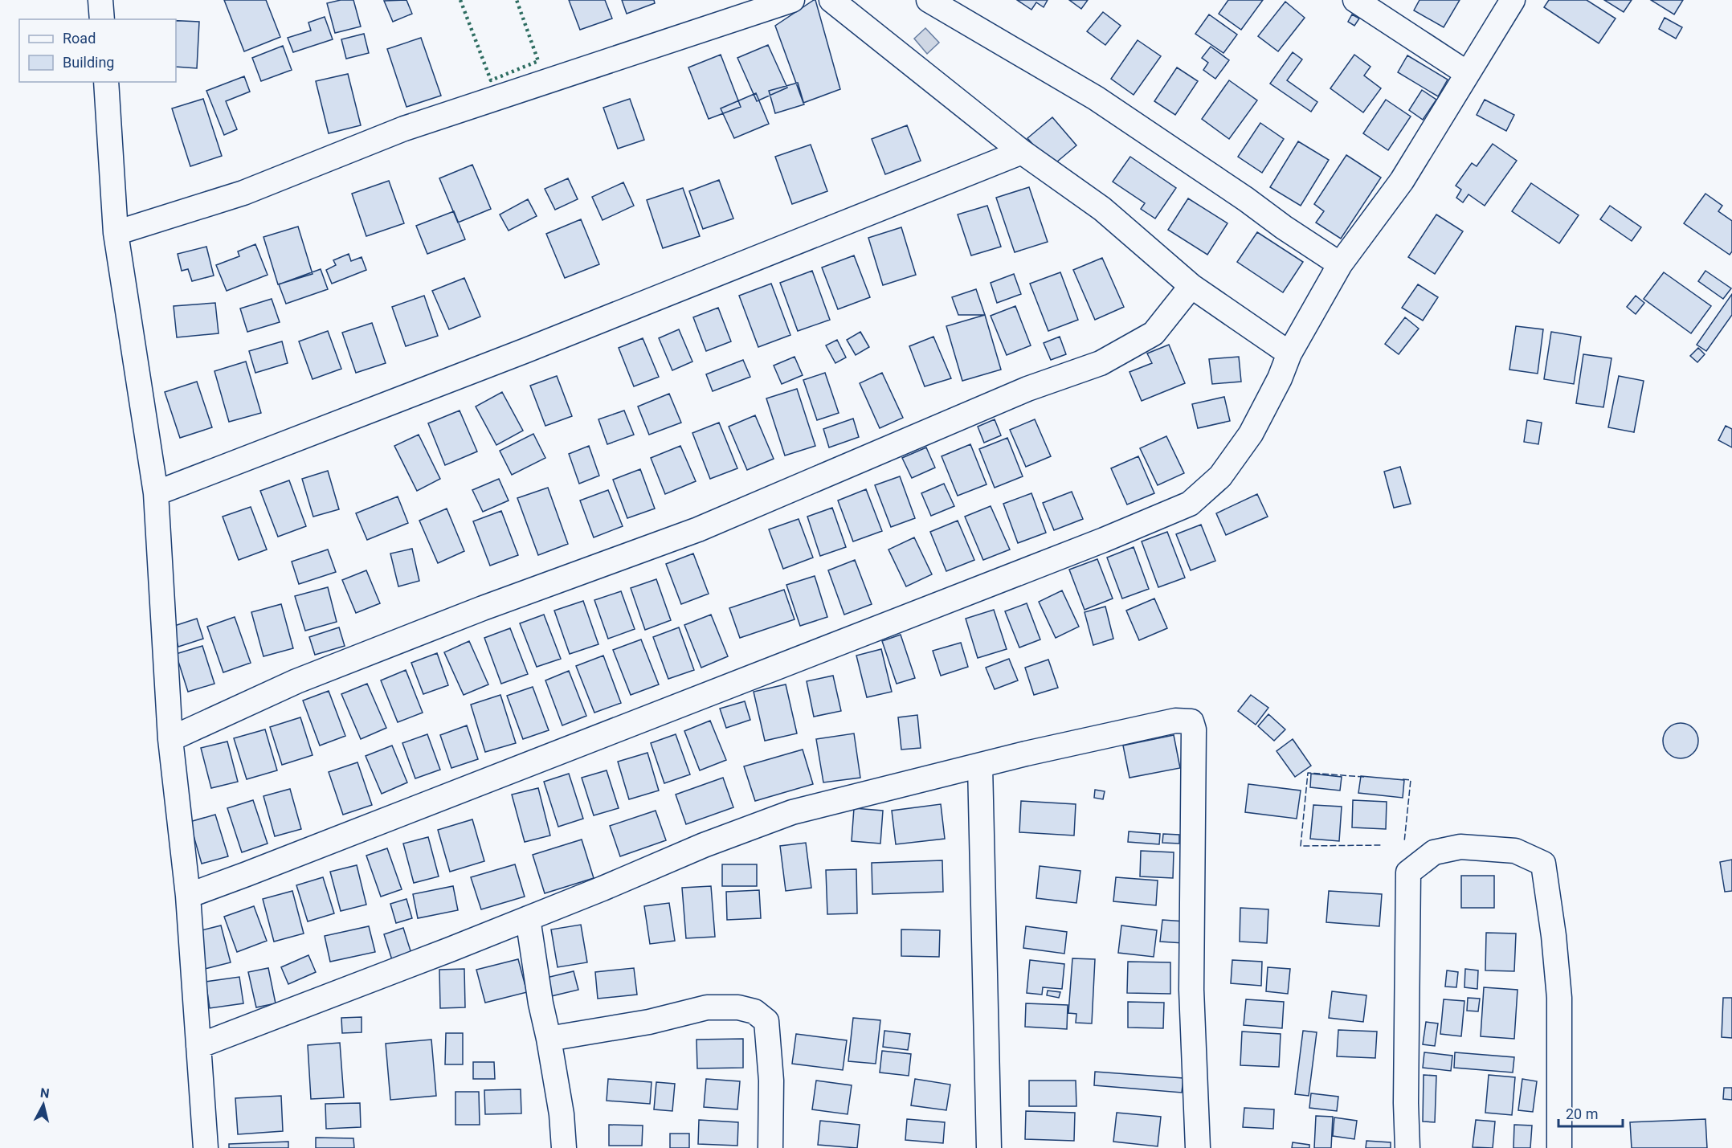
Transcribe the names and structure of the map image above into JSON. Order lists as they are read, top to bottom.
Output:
{
  "legend": ["Road", "Building"],
  "scale_bar": "20 m",
  "north": "top"
}
